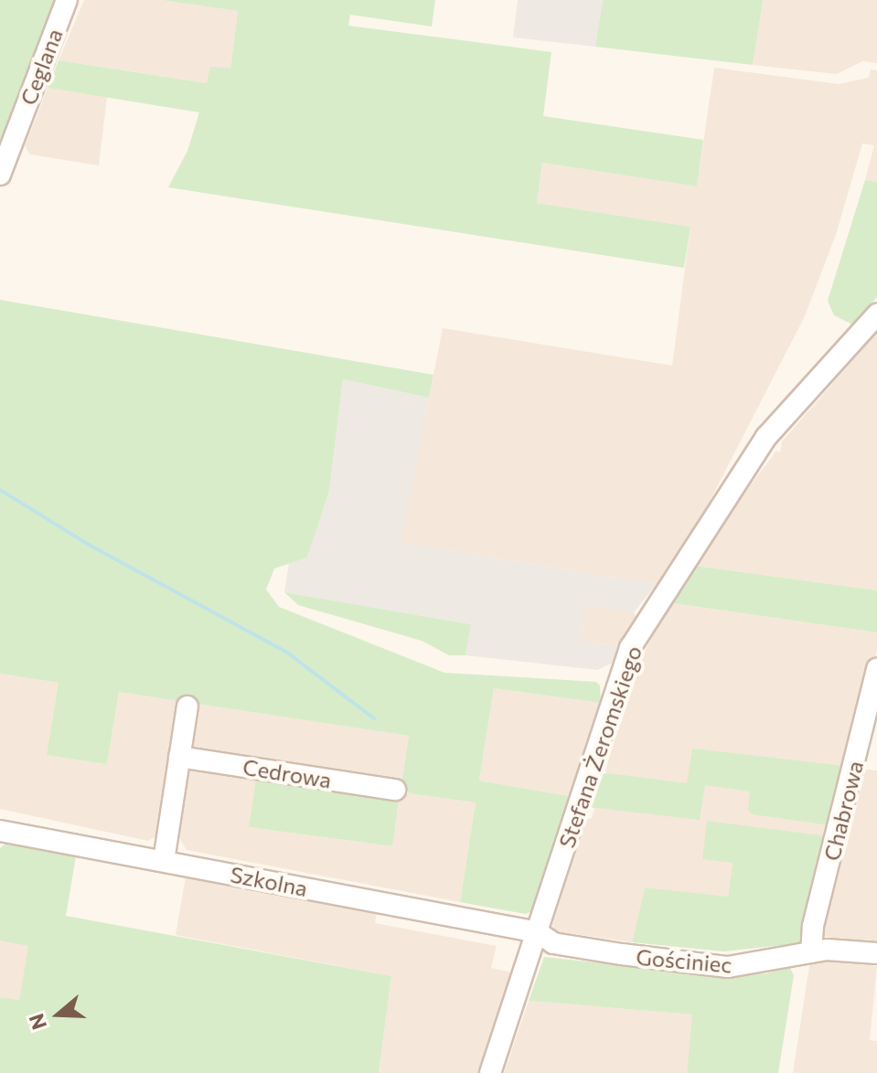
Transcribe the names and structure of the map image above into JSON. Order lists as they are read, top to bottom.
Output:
{
  "streets": {
    "street": [
      "Ceglana",
      "Stefana Żeromskiego",
      "Cedrowa",
      "Chabrowa",
      "Szkolna",
      "Gościniec"
    ]
  },
  "crossings": [
    ["Stefana Żeromskiego", "Szkolna"],
    ["Stefana Żeromskiego", "Gościniec"],
    ["Chabrowa", "Gościniec"],
    ["Szkolna", "Gościniec"]
  ],
  "north": "left"
}
